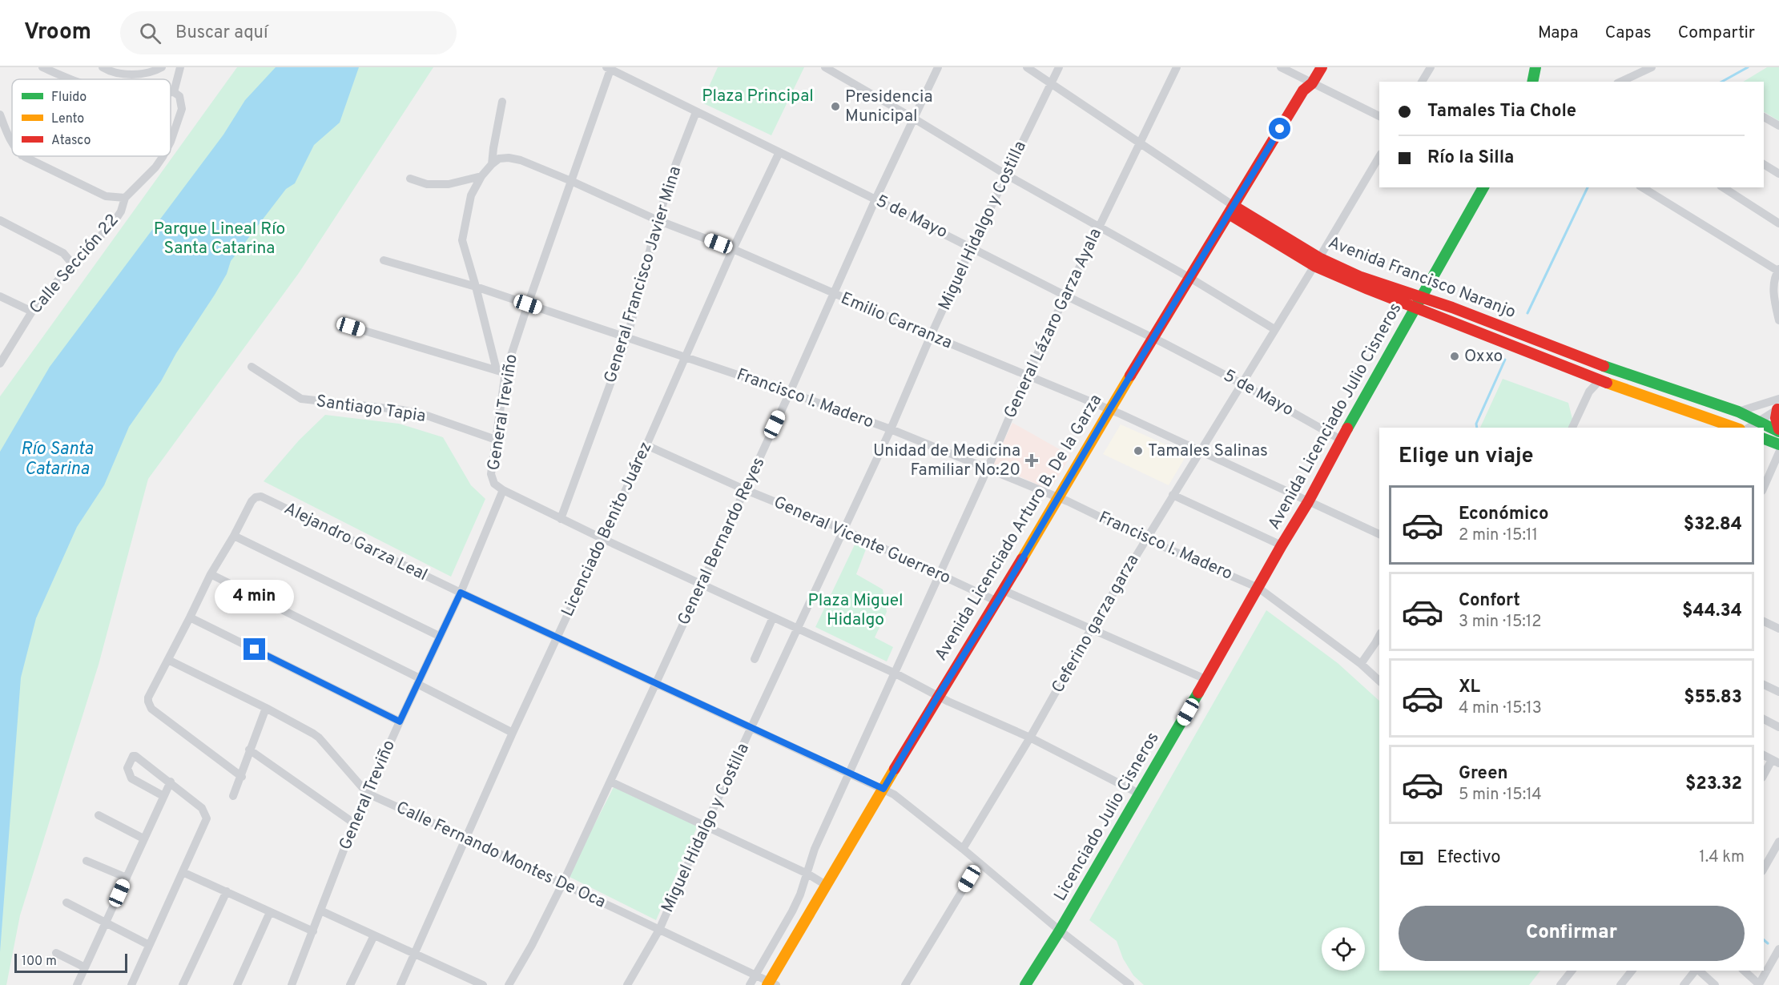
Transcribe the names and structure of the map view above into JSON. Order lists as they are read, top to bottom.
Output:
{
  "streets": {
    "main road": [
      "Avenida Francisco Naranjo",
      "Avenida Licenciado Julio Cisneros",
      "Avenida Licenciado Arturo B. De la Garza",
      "Licenciado Julio Cisneros"
    ],
    "street": [
      "5 de Mayo",
      "Miguel Hidalgo y Costilla",
      "Calle Sección 22",
      "General Francisco Javier Mina",
      "Emilio Carranza",
      "General Lázaro Garza Ayala",
      "Francisco I. Madero",
      "Santiago Tapia",
      "General Treviño",
      "Licenciado Benito Juárez",
      "General Vicente Guerrero",
      "General Bernardo Reyes",
      "Alejandro Garza Leal",
      "Ceferino garza garza",
      "Calle Fernando Montes De Oca"
    ]
  },
  "crossings": [
    ["5 de Mayo", "Miguel Hidalgo y Costilla"],
    ["5 de Mayo", "General Francisco Javier Mina"],
    ["5 de Mayo", "General Lázaro Garza Ayala"],
    ["5 de Mayo", "General Treviño"],
    ["5 de Mayo", "Avenida Licenciado Julio Cisneros"],
    ["5 de Mayo", "Avenida Licenciado Arturo B. De la Garza"],
    ["5 de Mayo", "Licenciado Benito Juárez"],
    ["5 de Mayo", "General Bernardo Reyes"],
    ["5 de Mayo", "Ceferino garza garza"],
    ["Miguel Hidalgo y Costilla", "Avenida Francisco Naranjo"],
    ["Miguel Hidalgo y Costilla", "Emilio Carranza"],
    ["Miguel Hidalgo y Costilla", "Francisco I. Madero"],
    ["Miguel Hidalgo y Costilla", "General Vicente Guerrero"],
    ["Miguel Hidalgo y Costilla", "Calle Fernando Montes De Oca"],
    ["General Francisco Javier Mina", "Emilio Carranza"],
    ["General Francisco Javier Mina", "Francisco I. Madero"],
    ["Avenida Francisco Naranjo", "General Lázaro Garza Ayala"],
    ["Avenida Francisco Naranjo", "Avenida Licenciado Julio Cisneros"],
    ["Avenida Francisco Naranjo", "Avenida Licenciado Arturo B. De la Garza"],
    ["Avenida Francisco Naranjo", "Ceferino garza garza"],
    ["Emilio Carranza", "General Lázaro Garza Ayala"],
    ["Emilio Carranza", "General Treviño"],
    ["Emilio Carranza", "Avenida Licenciado Julio Cisneros"],
    ["Emilio Carranza", "Avenida Licenciado Arturo B. De la Garza"],
    ["Emilio Carranza", "Licenciado Benito Juárez"],
    ["Emilio Carranza", "General Bernardo Reyes"],
    ["Emilio Carranza", "Ceferino garza garza"],
    ["General Lázaro Garza Ayala", "Francisco I. Madero"],
    ["General Lázaro Garza Ayala", "General Vicente Guerrero"],
    ["General Lázaro Garza Ayala", "Calle Fernando Montes De Oca"],
    ["Francisco I. Madero", "General Treviño"],
    ["Francisco I. Madero", "Avenida Licenciado Julio Cisneros"],
    ["Francisco I. Madero", "Avenida Licenciado Arturo B. De la Garza"],
    ["Francisco I. Madero", "Licenciado Benito Juárez"],
    ["Francisco I. Madero", "General Bernardo Reyes"],
    ["Francisco I. Madero", "Ceferino garza garza"],
    ["Francisco I. Madero", "Licenciado Julio Cisneros"],
    ["Santiago Tapia", "General Treviño"],
    ["General Treviño", "Alejandro Garza Leal"],
    ["General Treviño", "Calle Fernando Montes De Oca"],
    ["Avenida Licenciado Julio Cisneros", "Licenciado Julio Cisneros"],
    ["Avenida Licenciado Arturo B. De la Garza", "General Vicente Guerrero"],
    ["Avenida Licenciado Arturo B. De la Garza", "Calle Fernando Montes De Oca"],
    ["Licenciado Benito Juárez", "General Vicente Guerrero"],
    ["Licenciado Benito Juárez", "Calle Fernando Montes De Oca"],
    ["General Vicente Guerrero", "General Bernardo Reyes"],
    ["General Bernardo Reyes", "Calle Fernando Montes De Oca"]
  ],
  "water": ["Río Santa Catarina"],
  "parks": ["Plaza Principal", "Parque Lineal Río Santa Catarina", "Plaza Miguel Hidalgo"],
  "places": {
    "other": ["Presidencia Municipal", "Oxxo", "Tamales Salinas"],
    "health": ["Unidad de Medicina Familiar No:20"]
  },
  "legend": ["Fluido", "Lento", "Atasco"],
  "scale_bar": "100 m",
  "page": {
    "header": "Vroom",
    "search": "Buscar aquí",
    "nav": ["Mapa", "Capas", "Compartir"],
    "banner": ["Tamales Tia Chole", "Río la Silla"],
    "heading": "Elige un viaje",
    "list": [
      {
        "name": "Económico",
        "note": "2 min · 15:11",
        "value": "$32.84"
      },
      {
        "name": "Confort",
        "note": "3 min · 15:12",
        "value": "$44.34"
      },
      {
        "name": "XL",
        "note": "4 min · 15:13",
        "value": "$55.83"
      },
      {
        "name": "Green",
        "note": "5 min · 15:14",
        "value": "$23.32"
      }
    ],
    "bubble": "4 min",
    "pay": ["Efectivo", "1.4 km"],
    "buttons": "Confirmar",
    "scale": "100 m"
  }
}
